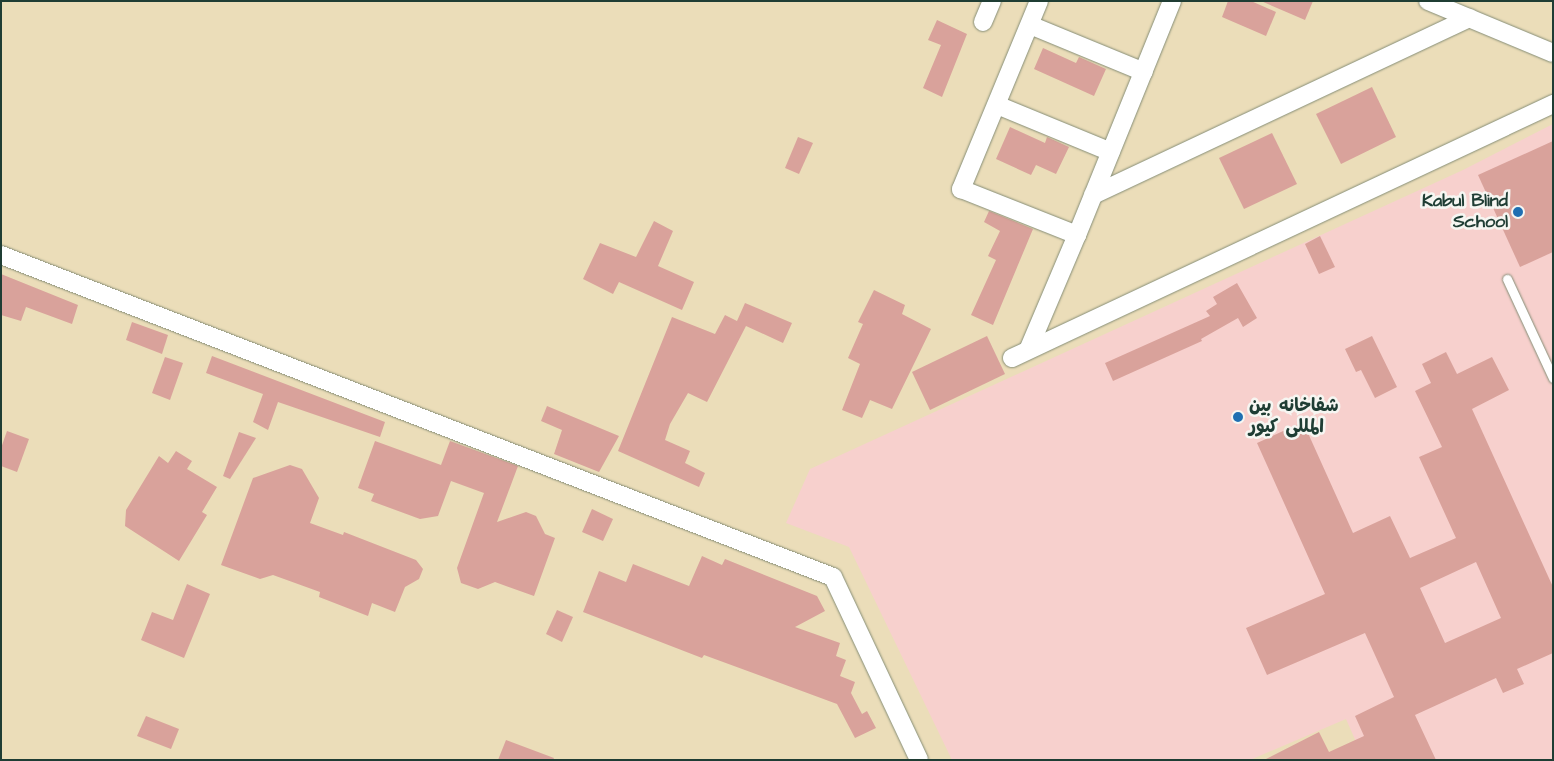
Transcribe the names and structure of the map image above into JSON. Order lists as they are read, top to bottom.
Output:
{
  "places": ["Kabul Blind School", "شفاخانه بین المللی کیور"]
}
